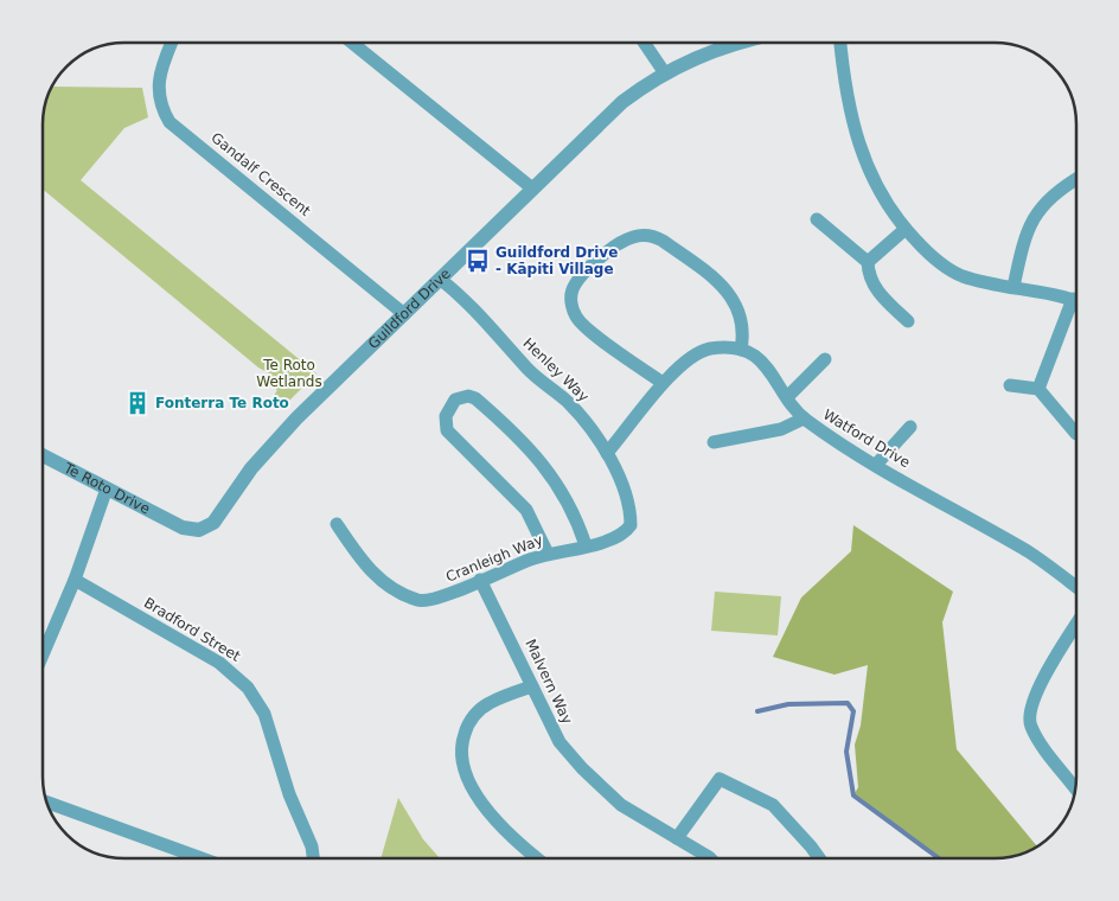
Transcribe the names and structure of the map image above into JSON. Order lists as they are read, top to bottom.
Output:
{
  "streets": {
    "street": [
      "Gandalf Crescent",
      "Guildford Drive",
      "Henley Way",
      "Watford Drive",
      "Te Roto Drive",
      "Cranleigh Way",
      "Bradford Street",
      "Malvern Way"
    ]
  },
  "crossings": [
    ["Gandalf Crescent", "Guildford Drive"],
    ["Guildford Drive", "Henley Way"],
    ["Guildford Drive", "Te Roto Drive"],
    ["Henley Way", "Cranleigh Way"],
    ["Cranleigh Way", "Malvern Way"]
  ],
  "parks": ["Te Roto Wetlands"],
  "places": {
    "bus stop": ["Guildford Drive - Kāpiti Village"],
    "building": ["Fonterra Te Roto"]
  }
}
